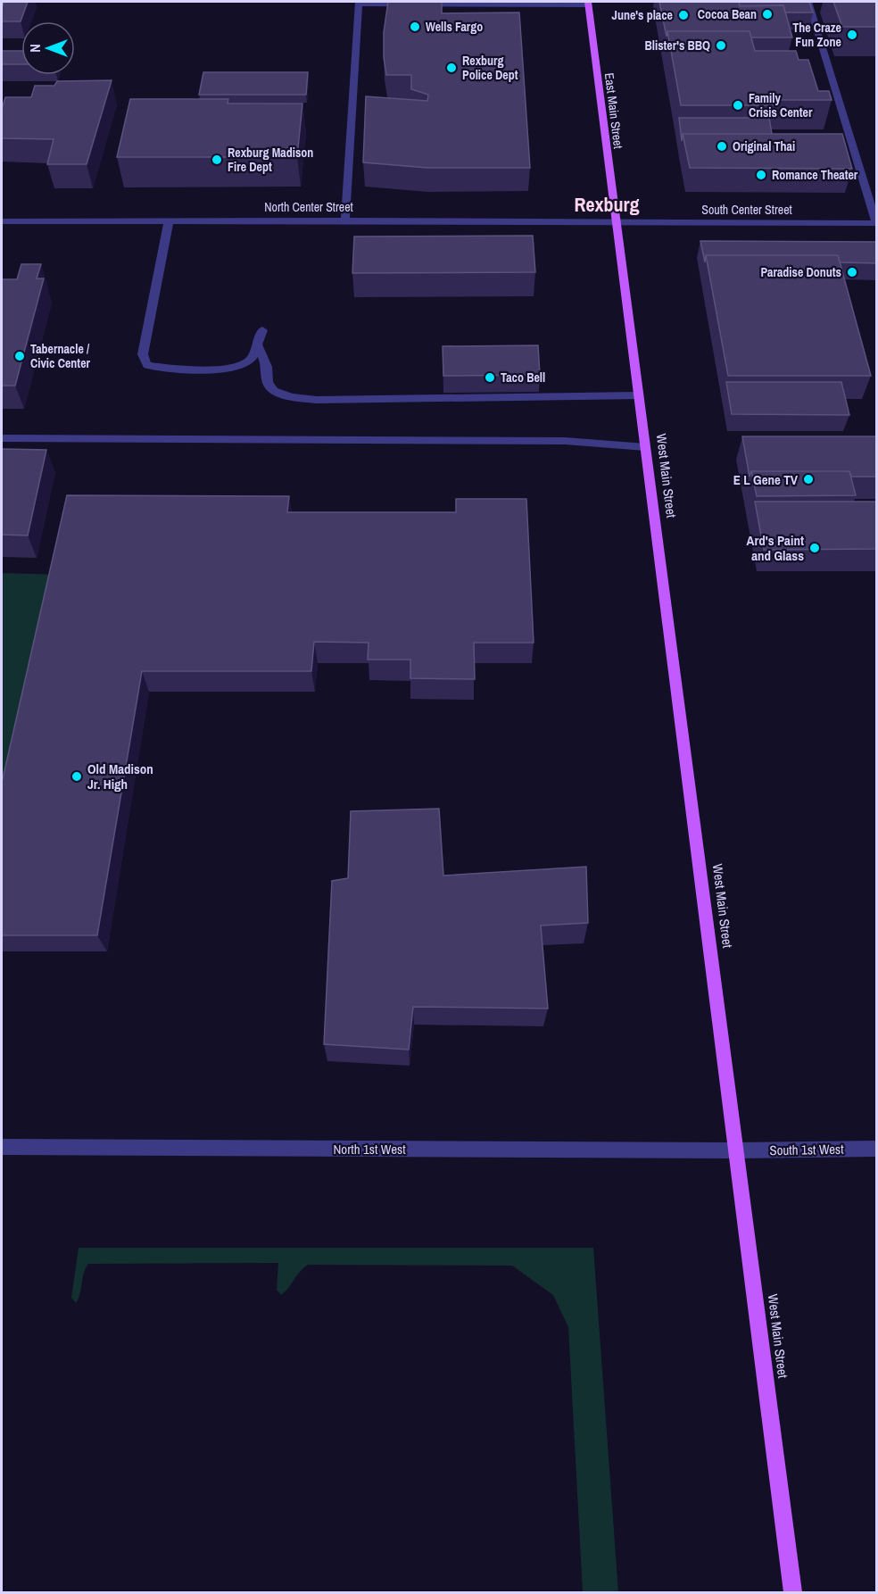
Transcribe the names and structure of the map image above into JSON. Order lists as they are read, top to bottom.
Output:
{
  "streets": {
    "main road": ["East Main Street", "West Main Street"],
    "street": [
      "North Center Street",
      "South Center Street",
      "North 1st West",
      "South 1st West"
    ]
  },
  "crossings": [
    ["East Main Street", "North Center Street"],
    ["East Main Street", "South Center Street"],
    ["East Main Street", "West Main Street"],
    ["North Center Street", "South Center Street"],
    ["North Center Street", "West Main Street"],
    ["South Center Street", "West Main Street"],
    ["West Main Street", "North 1st West"],
    ["West Main Street", "South 1st West"],
    ["North 1st West", "South 1st West"]
  ],
  "districts": ["Rexburg"],
  "places": [
    "Cocoa Bean",
    "June's place",
    "Wells Fargo",
    "The Craze Fun Zone",
    "Blister's BBQ",
    "Rexburg Police Dept",
    "Family Crisis Center",
    "Original Thai",
    "Rexburg Madison Fire Dept",
    "Romance Theater",
    "Paradise Donuts",
    "Tabernacle / Civic Center",
    "Taco Bell",
    "E L Gene TV",
    "Ard's Paint and Glass",
    "Old Madison Jr. High"
  ],
  "north": "left"
}
